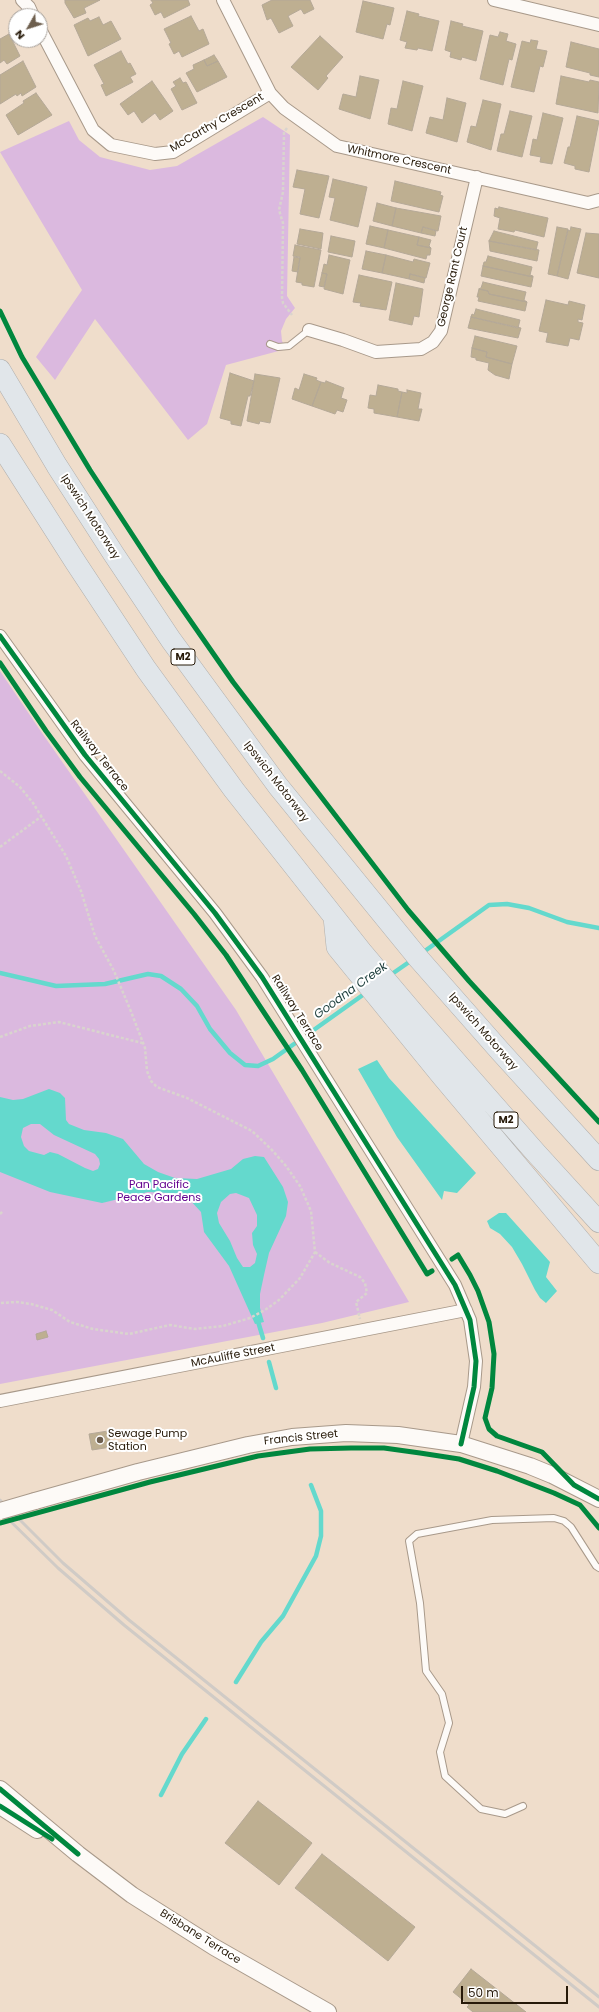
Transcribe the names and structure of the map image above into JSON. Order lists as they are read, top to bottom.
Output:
{
  "streets": {
    "highway": ["Ipswich Motorway", "M2"],
    "main road": ["Francis Street", "Brisbane Terrace"],
    "street": [
      "McCarthy Crescent",
      "Whitmore Crescent",
      "George Rant Court",
      "Railway Terrace",
      "McAuliffe Street"
    ]
  },
  "crossings": [
    ["McCarthy Crescent", "Whitmore Crescent"],
    ["Whitmore Crescent", "George Rant Court"],
    ["Railway Terrace", "McAuliffe Street"],
    ["Railway Terrace", "Francis Street"]
  ],
  "water": ["Goodna Creek"],
  "parks": ["Pan Pacific Peace Gardens"],
  "places": ["Sewage Pump Station"],
  "scale_bar": "50 m",
  "north": "bottom left"
}
